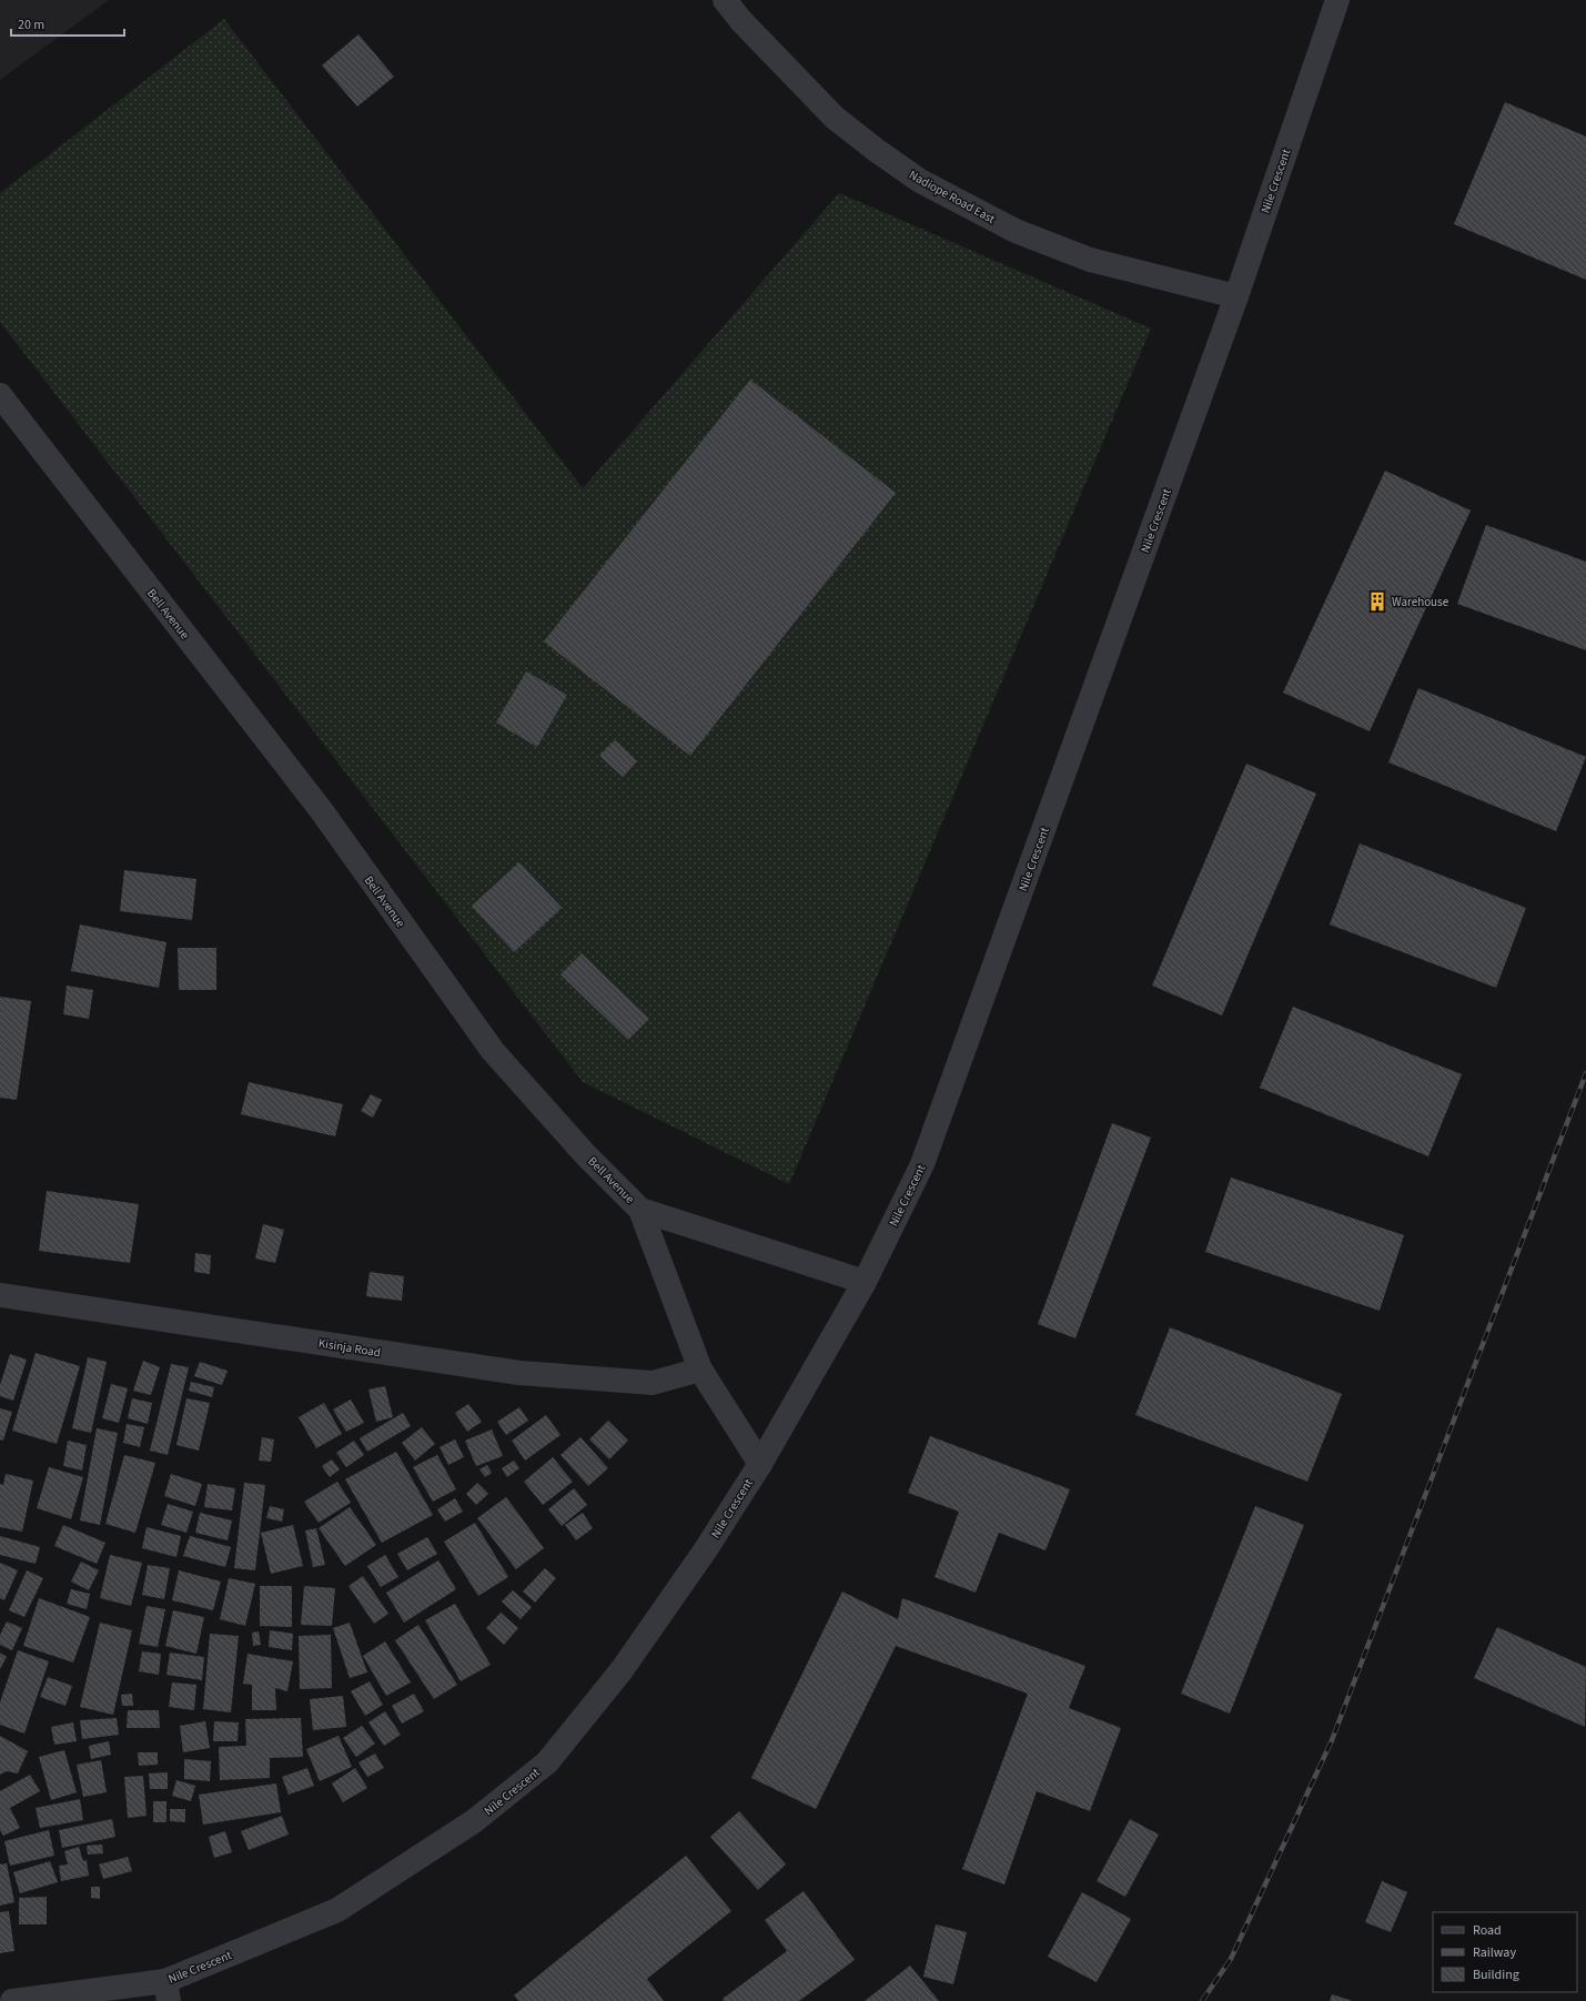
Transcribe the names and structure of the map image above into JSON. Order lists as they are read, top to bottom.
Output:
{
  "streets": {
    "street": [
      "Nile Crescent",
      "Nadiope Road East",
      "Bell Avenue",
      "Kisinja Road"
    ]
  },
  "crossings": [
    ["Nile Crescent", "Nadiope Road East"],
    ["Nile Crescent", "Bell Avenue"]
  ],
  "places": {
    "building": ["Warehouse"]
  },
  "legend": ["Road", "Railway", "Building"],
  "scale_bar": "20 m"
}
